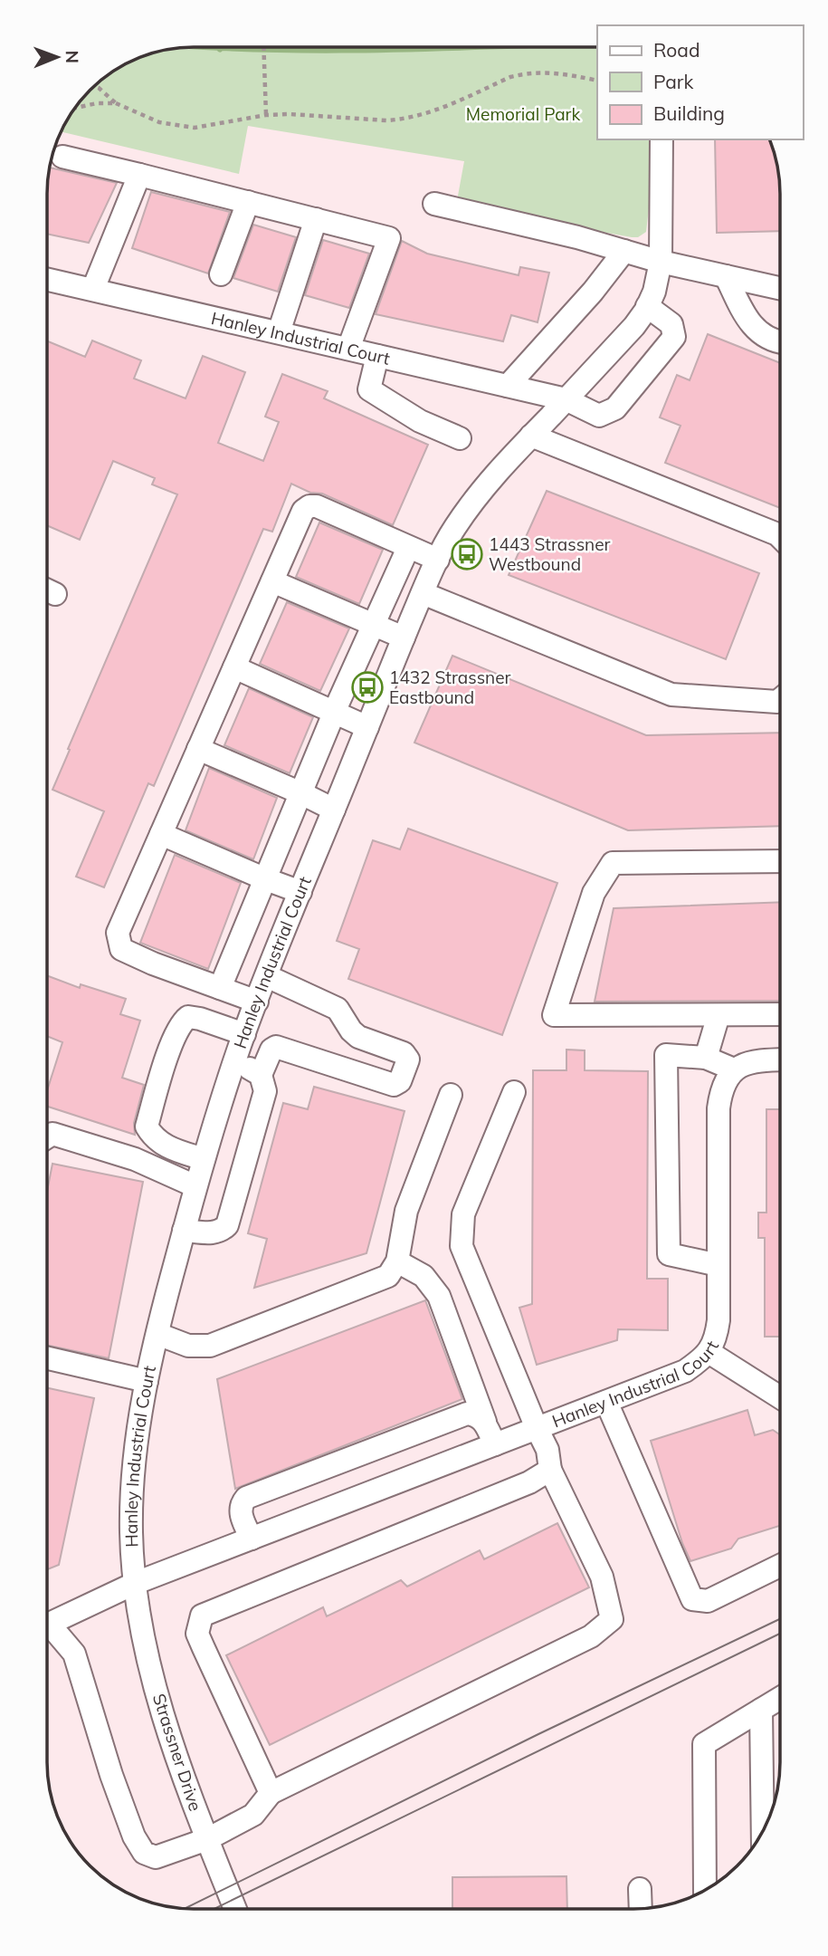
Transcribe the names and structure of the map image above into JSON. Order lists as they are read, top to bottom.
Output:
{
  "streets": {
    "street": ["Hanley Industrial Court", "Strassner Drive"]
  },
  "crossings": [
    ["Hanley Industrial Court", "Strassner Drive"]
  ],
  "parks": ["Memorial Park"],
  "places": {
    "bus stop": ["1443 Strassner Westbound", "1432 Strassner Eastbound"]
  },
  "legend": ["Road", "Park", "Building"],
  "north": "right"
}
